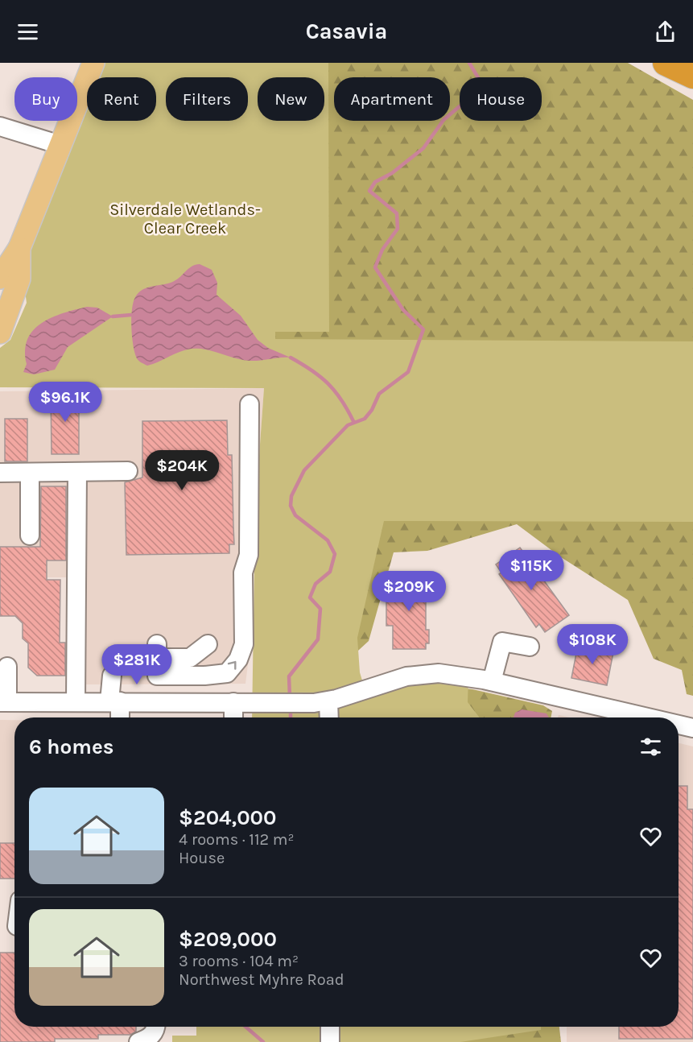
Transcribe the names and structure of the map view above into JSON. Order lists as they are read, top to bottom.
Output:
{
  "parks": ["Silverdale Wetlands- Clear Creek"],
  "page": {
    "header": "Casavia",
    "chip": [
      "Buy",
      "Rent",
      "Filters",
      "New",
      "Apartment",
      "House"
    ],
    "price": [
      "$96.1K",
      "$204K",
      "$115K",
      "$209K",
      "$108K",
      "$281K"
    ],
    "heading": "6 homes",
    "list": [
      {
        "name": "$204,000",
        "note": "4 rooms · 112 m² · House"
      },
      {
        "name": "$209,000",
        "note": "3 rooms · 104 m² · Northwest Myhre Road"
      }
    ]
  }
}
